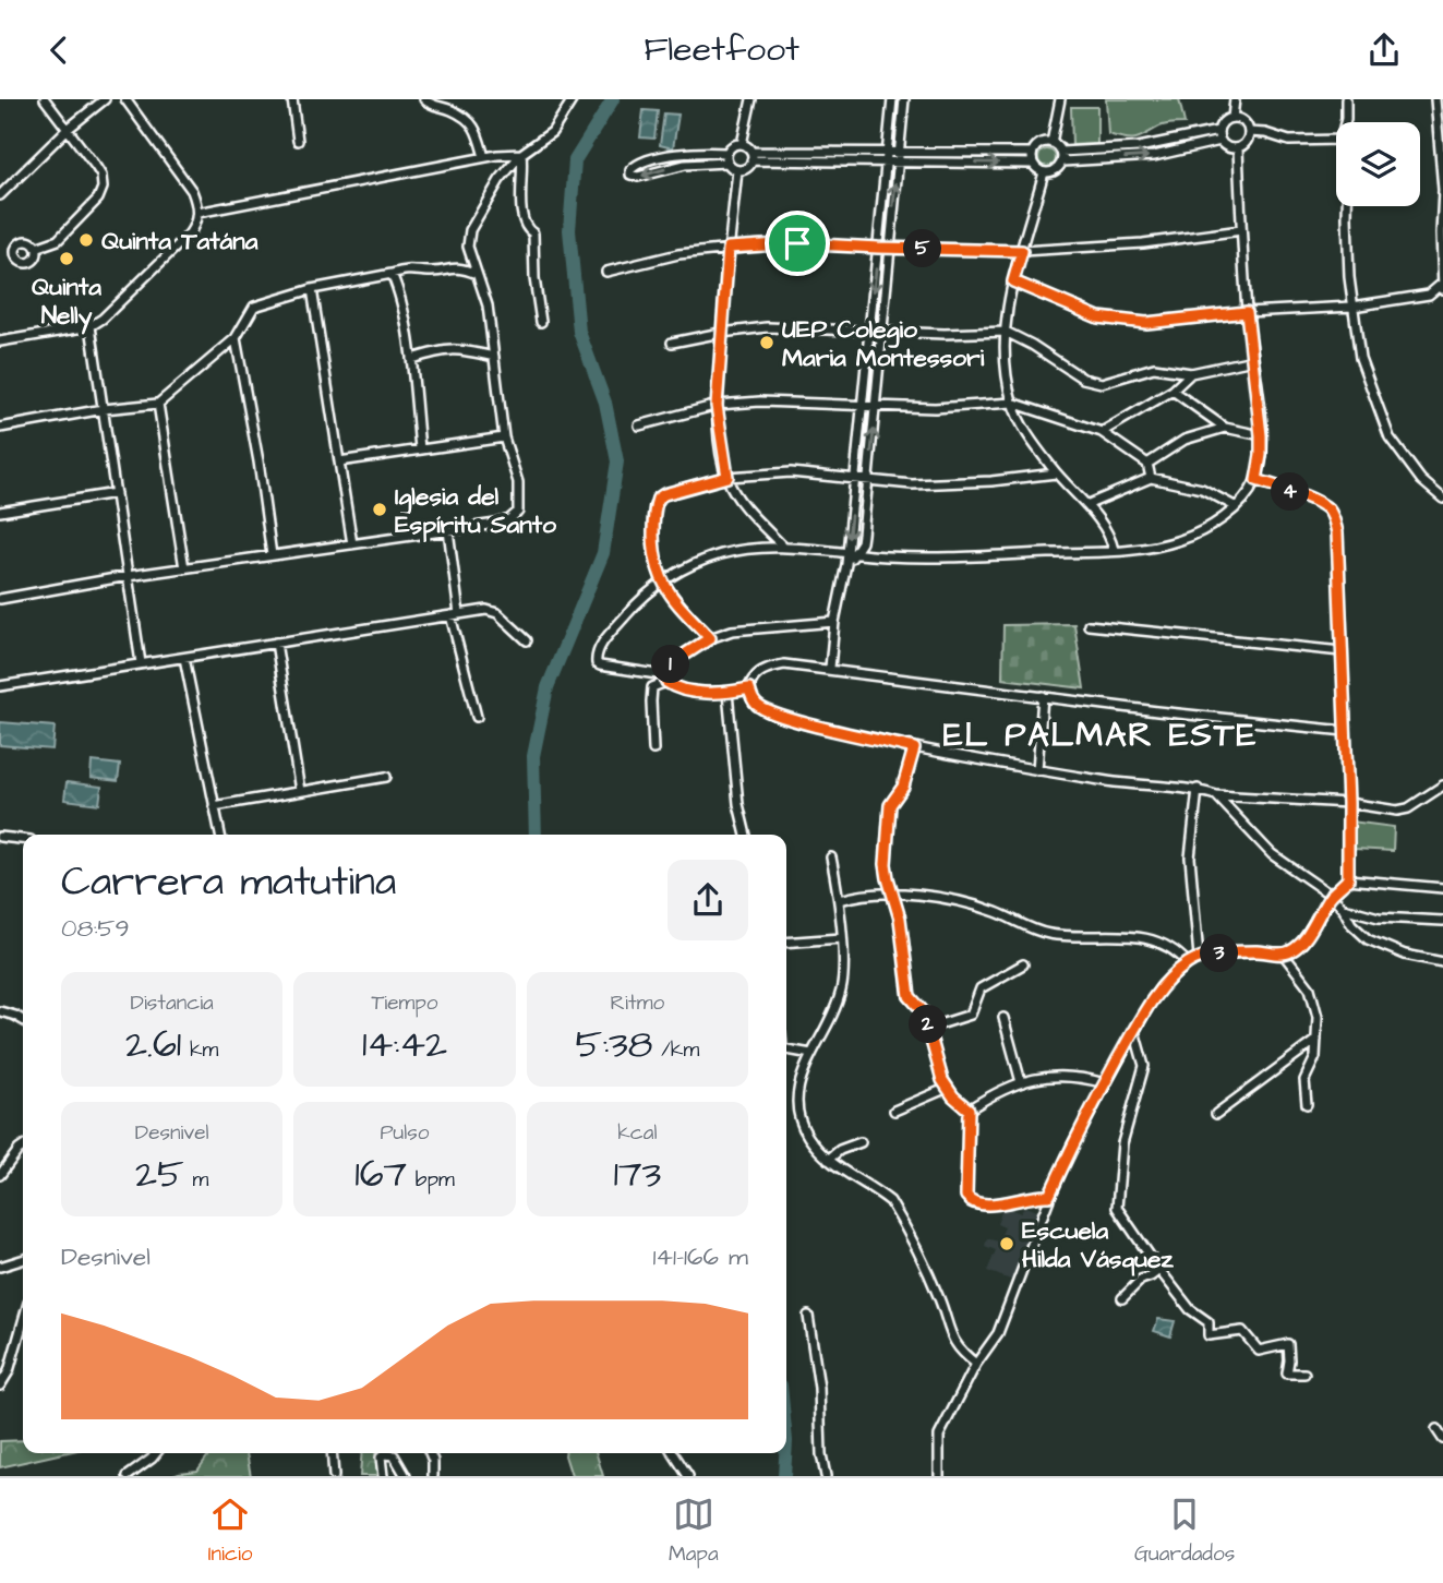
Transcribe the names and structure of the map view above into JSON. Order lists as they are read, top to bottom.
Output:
{
  "districts": ["EL PALMAR ESTE"],
  "places": [
    "Quinta Tatána",
    "Quinta Nelly",
    "UEP Colegio Maria Montessori",
    "Iglesia del Espíritu Santo",
    "Escuela Hilda Vásquez"
  ],
  "page": {
    "header": "Fleetfoot",
    "pins": [
      "5",
      "4",
      "1",
      "3",
      "2"
    ],
    "heading": ["Carrera matutina", "08:59"],
    "stats": [
      ["Distancia", "2.61 km"],
      ["Tiempo", "14:42"],
      ["Ritmo", "5:38 /km"],
      ["Desnivel", "25 m"],
      ["Pulso", "167 bpm"],
      ["kcal", "173"]
    ],
    "chart": ["Desnivel", "141–166 m"],
    "tabs": ["Inicio", "Mapa", "Guardados"]
  }
}
